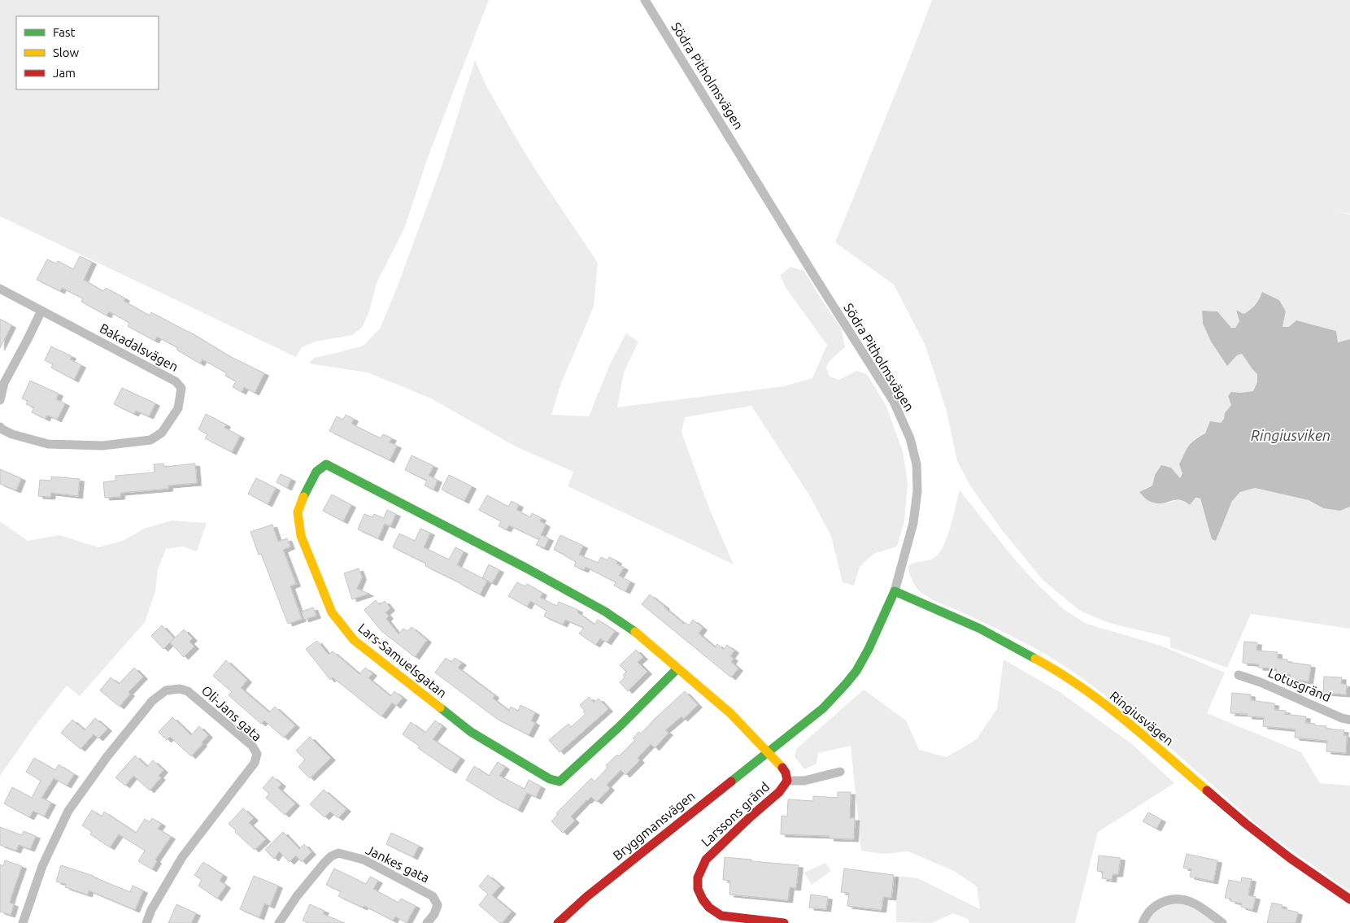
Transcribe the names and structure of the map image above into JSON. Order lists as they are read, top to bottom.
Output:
{
  "streets": {
    "street": [
      "Södra Pitholmsvägen",
      "Bakadalsvägen",
      "Lars-Samuelsgatan",
      "Lotusgränd",
      "Oli-Jans gata",
      "Ringiusvägen",
      "Larssons gränd",
      "Bryggmansvägen",
      "Jankes gata"
    ]
  },
  "crossings": [
    ["Södra Pitholmsvägen", "Lars-Samuelsgatan"],
    ["Södra Pitholmsvägen", "Ringiusvägen"],
    ["Södra Pitholmsvägen", "Larssons gränd"],
    ["Södra Pitholmsvägen", "Bryggmansvägen"],
    ["Lars-Samuelsgatan", "Larssons gränd"],
    ["Lars-Samuelsgatan", "Bryggmansvägen"],
    ["Larssons gränd", "Bryggmansvägen"]
  ],
  "water": ["Ringiusviken"],
  "legend": ["Fast", "Slow", "Jam"]
}
